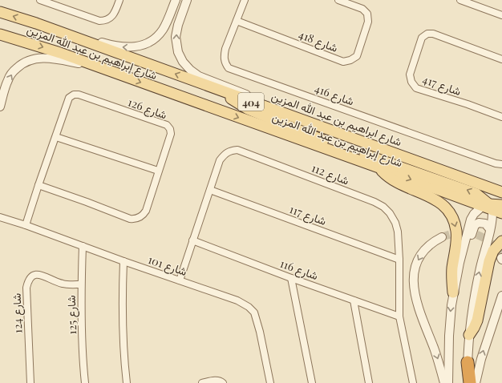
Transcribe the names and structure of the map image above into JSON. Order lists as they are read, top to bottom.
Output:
{
  "streets": {
    "main road": ["شارع إبراهيم بن عبد الله المزين", "404", "شارع ابراهيم بن عبد الله المزين"],
    "street": [
      "شارع 418",
      "شارع 417",
      "شارع 416",
      "شارع 126",
      "شارع 112",
      "شارع 117",
      "شارع 101",
      "شارع 116",
      "شارع 124",
      "شارع 125"
    ]
  },
  "crossings": [
    ["شارع 418", "شارع 416"],
    ["شارع 126", "شارع 101"],
    ["شارع 112", "شارع 117"],
    ["شارع 112", "شارع 101"],
    ["شارع 112", "شارع 116"],
    ["شارع 101", "شارع 125"],
    ["شارع 124", "شارع 125"]
  ],
  "one_way": ["شارع ابراهيم بن عبد الله المزين"]
}
